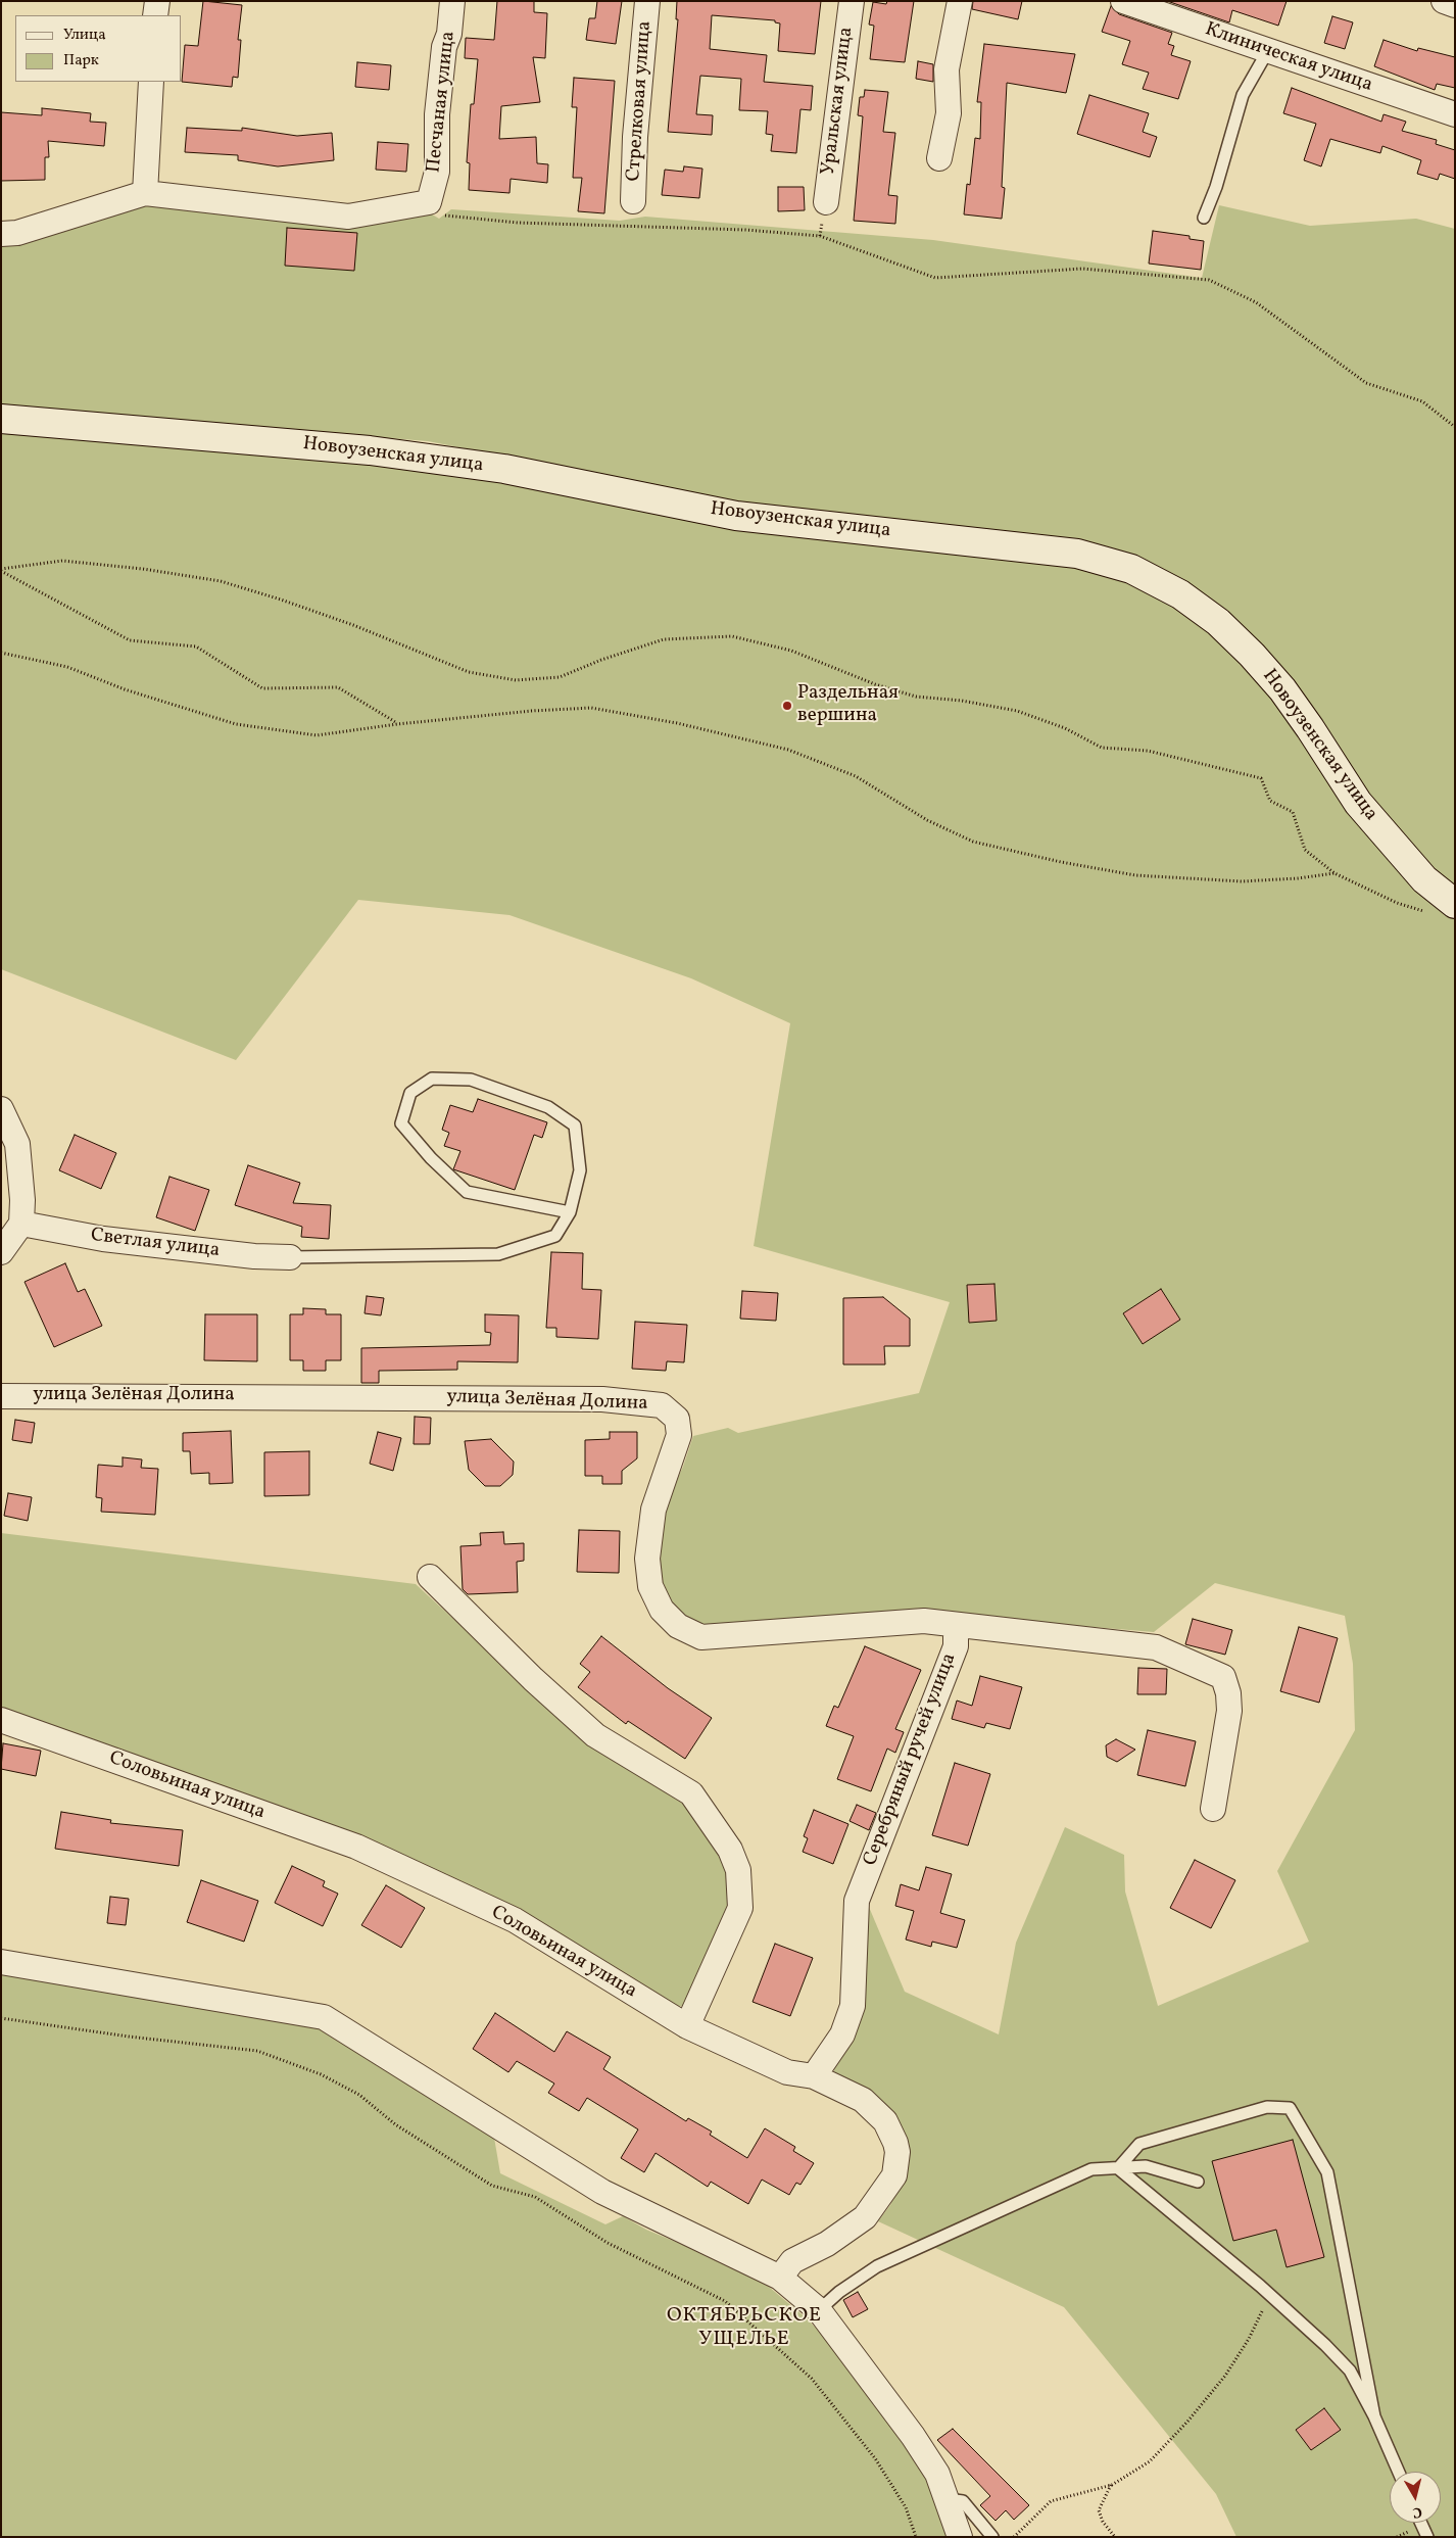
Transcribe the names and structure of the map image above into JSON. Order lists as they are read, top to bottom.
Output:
{
  "streets": {
    "main road": ["Новоузенская улица"],
    "street": [
      "Клиническая улица",
      "Стрелковая улица",
      "Уральская улица",
      "Песчаная улица",
      "Светлая улица",
      "улица Зелёная Долина",
      "Серебряный ручей улица",
      "Соловьиная улица"
    ]
  },
  "crossings": [
    ["улица Зелёная Долина", "Серебряный ручей улица"],
    ["Серебряный ручей улица", "Соловьиная улица"]
  ],
  "districts": ["ОКТЯБРЬСКОЕ УЩЕЛЬЕ"],
  "places": ["Раздельная вершина"],
  "legend": ["Улица", "Парк"],
  "north": "bottom"
}
